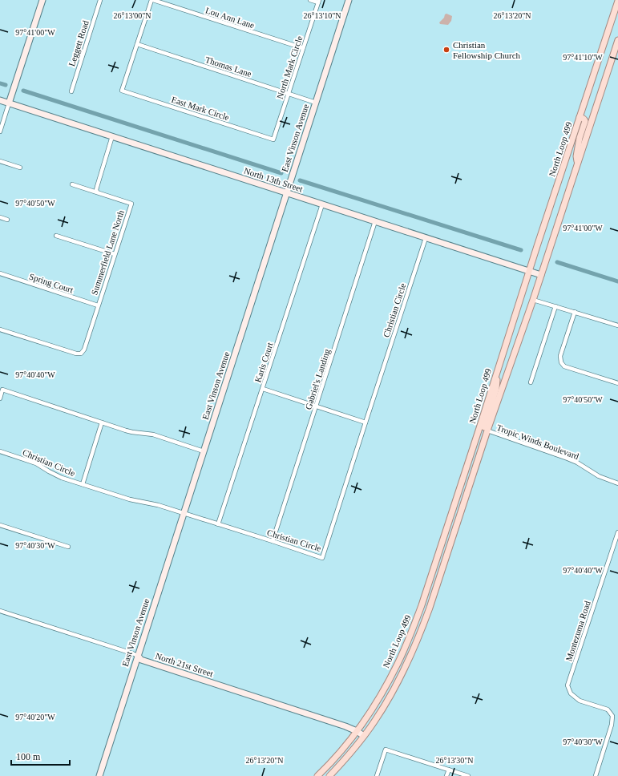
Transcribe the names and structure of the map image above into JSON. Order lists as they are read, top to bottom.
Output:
{
  "streets": {
    "main road": ["North Loop 499"],
    "street": [
      "Lou Ann Lane",
      "Leggett Road",
      "Thomas Lane",
      "North Mark Circle",
      "East Mark Circle",
      "East Vinson Avenue",
      "North 13th Street",
      "Summerfield Lane North",
      "Spring Court",
      "Christian Circle",
      "Karis Court",
      "Gabriel's Landing",
      "Tropic Winds Boulevard",
      "Montezuma Road",
      "North 21st Street"
    ]
  },
  "crossings": [
    ["Lou Ann Lane", "North Mark Circle"],
    ["Thomas Lane", "North Mark Circle"],
    ["Thomas Lane", "East Mark Circle"],
    ["Thomas Lane", "East Vinson Avenue"],
    ["North Mark Circle", "East Mark Circle"],
    ["East Vinson Avenue", "North 13th Street"],
    ["East Vinson Avenue", "Christian Circle"],
    ["East Vinson Avenue", "North 21st Street"],
    ["North Loop 499", "North 13th Street"],
    ["North Loop 499", "Tropic Winds Boulevard"],
    ["North Loop 499", "North 21st Street"],
    ["North 13th Street", "Christian Circle"],
    ["North 13th Street", "Karis Court"],
    ["North 13th Street", "Gabriel's Landing"],
    ["Summerfield Lane North", "Spring Court"],
    ["Christian Circle", "Karis Court"],
    ["Christian Circle", "Gabriel's Landing"]
  ],
  "places": ["Christian Fellowship Church"],
  "scale_bar": "100 m",
  "coordinates": [
    "26°13'00\"N",
    "26°13'10\"N",
    "26°13'20\"N",
    "97°41'00\"W",
    "97°41'10\"W",
    "97°40'50\"W",
    "97°40'40\"W",
    "97°40'30\"W",
    "97°40'20\"W",
    "26°13'30\"N"
  ]
}
